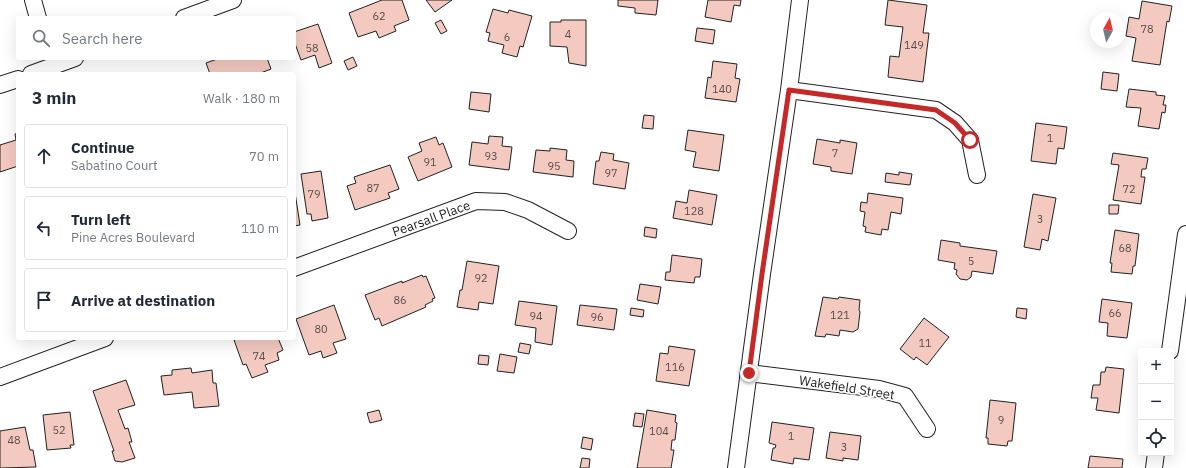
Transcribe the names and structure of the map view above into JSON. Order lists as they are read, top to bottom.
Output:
{
  "streets": {
    "street": ["Pearsall Place", "Wakefield Street"]
  },
  "house_numbers": [
    "62",
    "78",
    "4",
    "6",
    "149",
    "58",
    "140",
    "1",
    "7",
    "93",
    "91",
    "95",
    "97",
    "87",
    "72",
    "79",
    "128",
    "3",
    "68",
    "5",
    "92",
    "86",
    "66",
    "121",
    "94",
    "96",
    "80",
    "11",
    "74",
    "116",
    "9",
    "52",
    "104",
    "1",
    "48",
    "3"
  ],
  "north": "top",
  "page": {
    "search": "Search here",
    "heading": ["3 min", "Walk · 180 m"],
    "list": [
      ["Continue", "Sabatino Court", "70 m"],
      ["Turn left", "Pine Acres Boulevard", "110 m"],
      "Arrive at destination"
    ],
    "map_buttons": ["+", "−"]
  }
}
